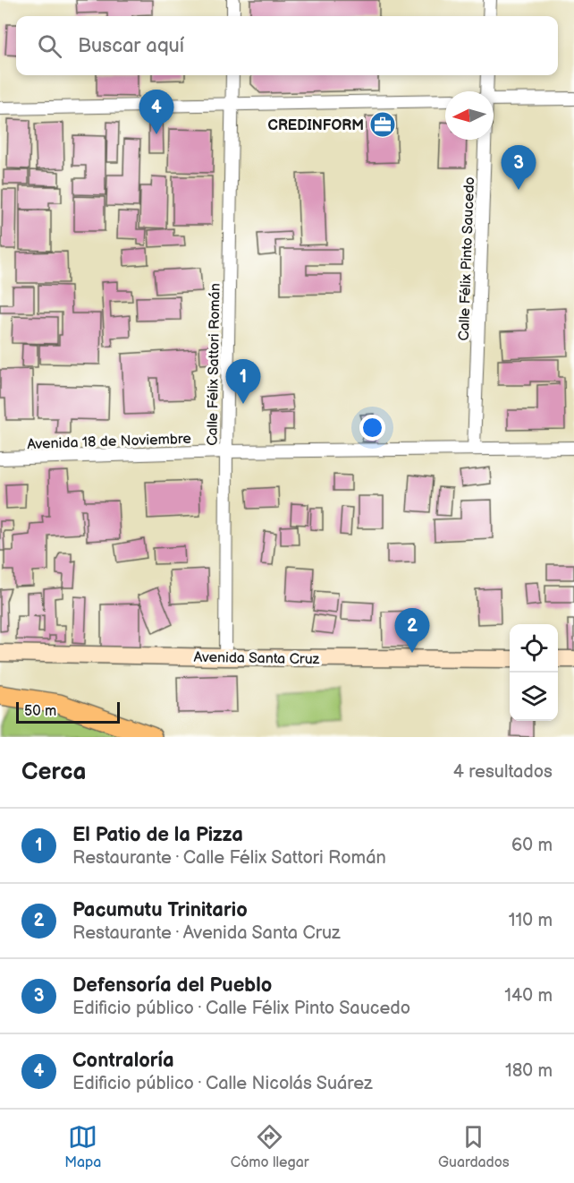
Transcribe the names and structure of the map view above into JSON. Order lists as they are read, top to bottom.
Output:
{
  "streets": {
    "main road": ["Avenida Santa Cruz"],
    "street": ["Calle Félix Pinto Saucedo", "Calle Félix Sattori Román", "Avenida 18 de Noviembre"]
  },
  "crossings": [
    ["Calle Félix Pinto Saucedo", "Avenida 18 de Noviembre"],
    ["Calle Félix Sattori Román", "Avenida 18 de Noviembre"],
    ["Calle Félix Sattori Román", "Avenida Santa Cruz"]
  ],
  "places": {
    "office": ["CREDINFORM"]
  },
  "scale_bar": "50 m",
  "north": "left",
  "page": {
    "search": "Buscar aquí",
    "pins": [
      "4",
      "3",
      "1",
      "2"
    ],
    "scale": "50 m",
    "heading": ["Cerca", "4 resultados"],
    "list": [
      {
        "mark": "1",
        "name": "El Patio de la Pizza",
        "note": "Restaurante · Calle Félix Sattori Román",
        "value": "60 m"
      },
      {
        "mark": "2",
        "name": "Pacumutu Trinitario",
        "note": "Restaurante · Avenida Santa Cruz",
        "value": "110 m"
      },
      {
        "mark": "3",
        "name": "Defensoría del Pueblo",
        "note": "Edificio público · Calle Félix Pinto Saucedo",
        "value": "140 m"
      },
      {
        "mark": "4",
        "name": "Contraloría",
        "note": "Edificio público · Calle Nicolás Suárez",
        "value": "180 m"
      }
    ],
    "nav": ["Mapa", "Cómo llegar", "Guardados"]
  }
}
